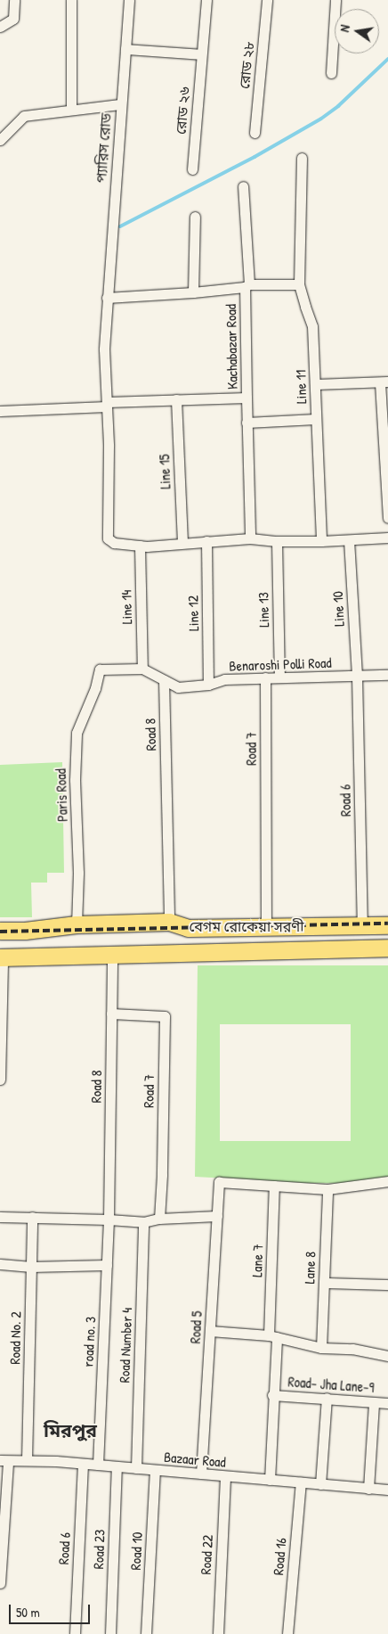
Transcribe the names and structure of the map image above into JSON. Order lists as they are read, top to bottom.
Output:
{
  "streets": {
    "main road": ["বেগম রোকেয়া সরণী"],
    "street": [
      "রোড ২৮",
      "রোড ২৬",
      "প্যারিস রোড",
      "Kachabazar Road",
      "Line 11",
      "Line 15",
      "Line 14",
      "Line 10",
      "Line 13",
      "Line 12",
      "Benaroshi Polli Road",
      "Road 8",
      "Road 7",
      "Paris Road",
      "Road 6",
      "Lane 7",
      "Lane 8",
      "Road 5",
      "Road No. 2",
      "road no. 3",
      "Road Number 4",
      "Road- Jha Lane-9",
      "Bazaar Road",
      "Road 23",
      "Road 10",
      "Road 22",
      "Road 16"
    ]
  },
  "crossings": [
    ["প্যারিস রোড", "Kachabazar Road"],
    ["প্যারিস রোড", "Line 14"],
    ["Kachabazar Road", "Line 15"],
    ["Line 14", "Benaroshi Polli Road"],
    ["Line 10", "Benaroshi Polli Road"],
    ["Line 10", "Road 6"],
    ["Line 13", "Benaroshi Polli Road"],
    ["Line 12", "Benaroshi Polli Road"],
    ["Benaroshi Polli Road", "Road 8"],
    ["Benaroshi Polli Road", "Road 7"],
    ["Benaroshi Polli Road", "Paris Road"],
    ["Benaroshi Polli Road", "Road 6"],
    ["Road 8", "Road 7"],
    ["Road 8", "বেগম রোকেয়া সরণী"],
    ["Road 8", "road no. 3"],
    ["Road 7", "বেগম রোকেয়া সরণী"],
    ["Paris Road", "বেগম রোকেয়া সরণী"],
    ["Road 6", "বেগম রোকেয়া সরণী"],
    ["Road 6", "Bazaar Road"],
    ["Lane 7", "Road 5"],
    ["Road 5", "Bazaar Road"],
    ["Road No. 2", "Bazaar Road"],
    ["road no. 3", "Bazaar Road"],
    ["Road Number 4", "Bazaar Road"],
    ["Bazaar Road", "Road 23"],
    ["Bazaar Road", "Road 10"],
    ["Bazaar Road", "Road 22"],
    ["Bazaar Road", "Road 16"]
  ],
  "districts": ["মিরপুর"],
  "scale_bar": "50 m",
  "north": "left"
}
